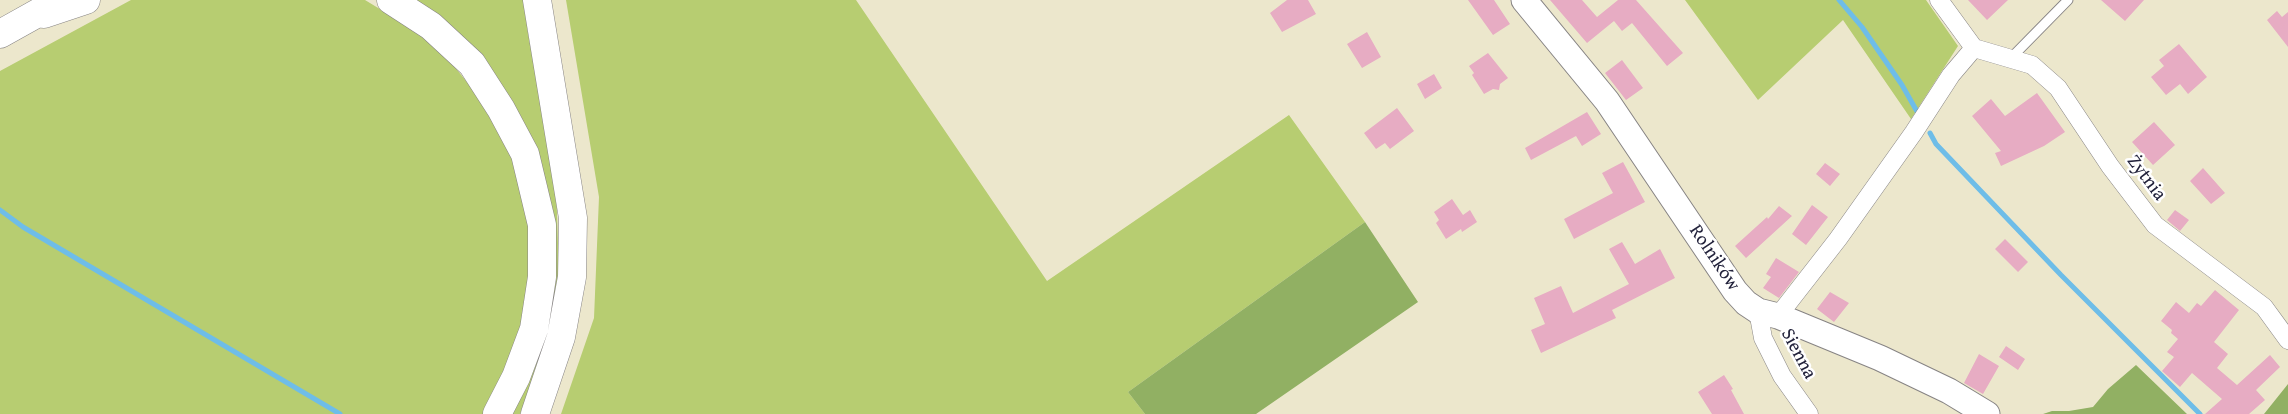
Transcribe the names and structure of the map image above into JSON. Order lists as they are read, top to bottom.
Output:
{
  "streets": {
    "street": ["Żytnia", "Rolników", "Sienna"]
  },
  "crossings": [
    ["Rolników", "Sienna"]
  ]
}
